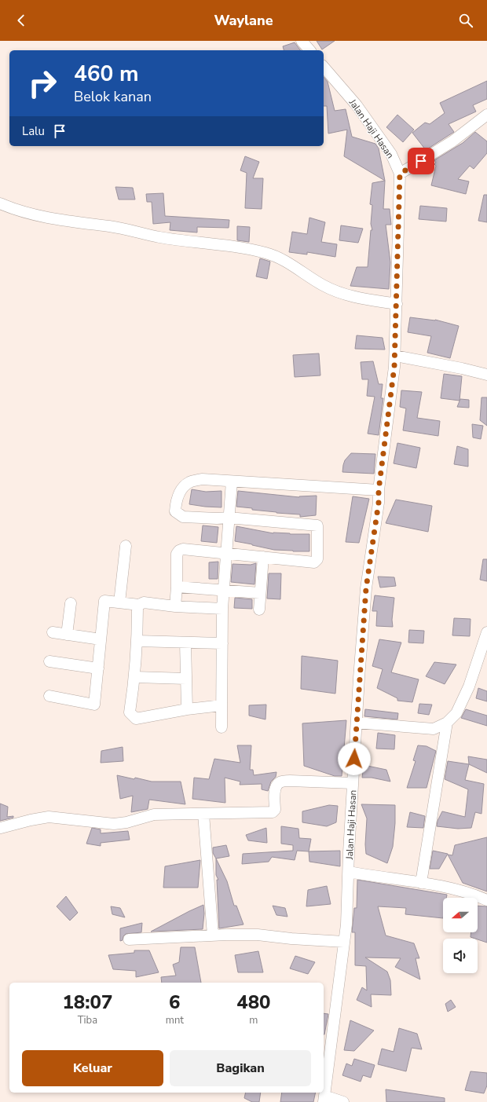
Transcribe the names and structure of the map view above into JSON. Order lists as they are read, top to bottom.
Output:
{
  "streets": {
    "street": ["Jalan Haji Hasan"]
  },
  "north": "left",
  "page": {
    "header": "Waylane",
    "turn": ["460 m", "Belok kanan"],
    "then": "Lalu",
    "eta": [
      "18:07",
      "Tiba",
      "6",
      "mnt",
      "480",
      "m"
    ],
    "buttons": ["Keluar", "Bagikan"]
  }
}
